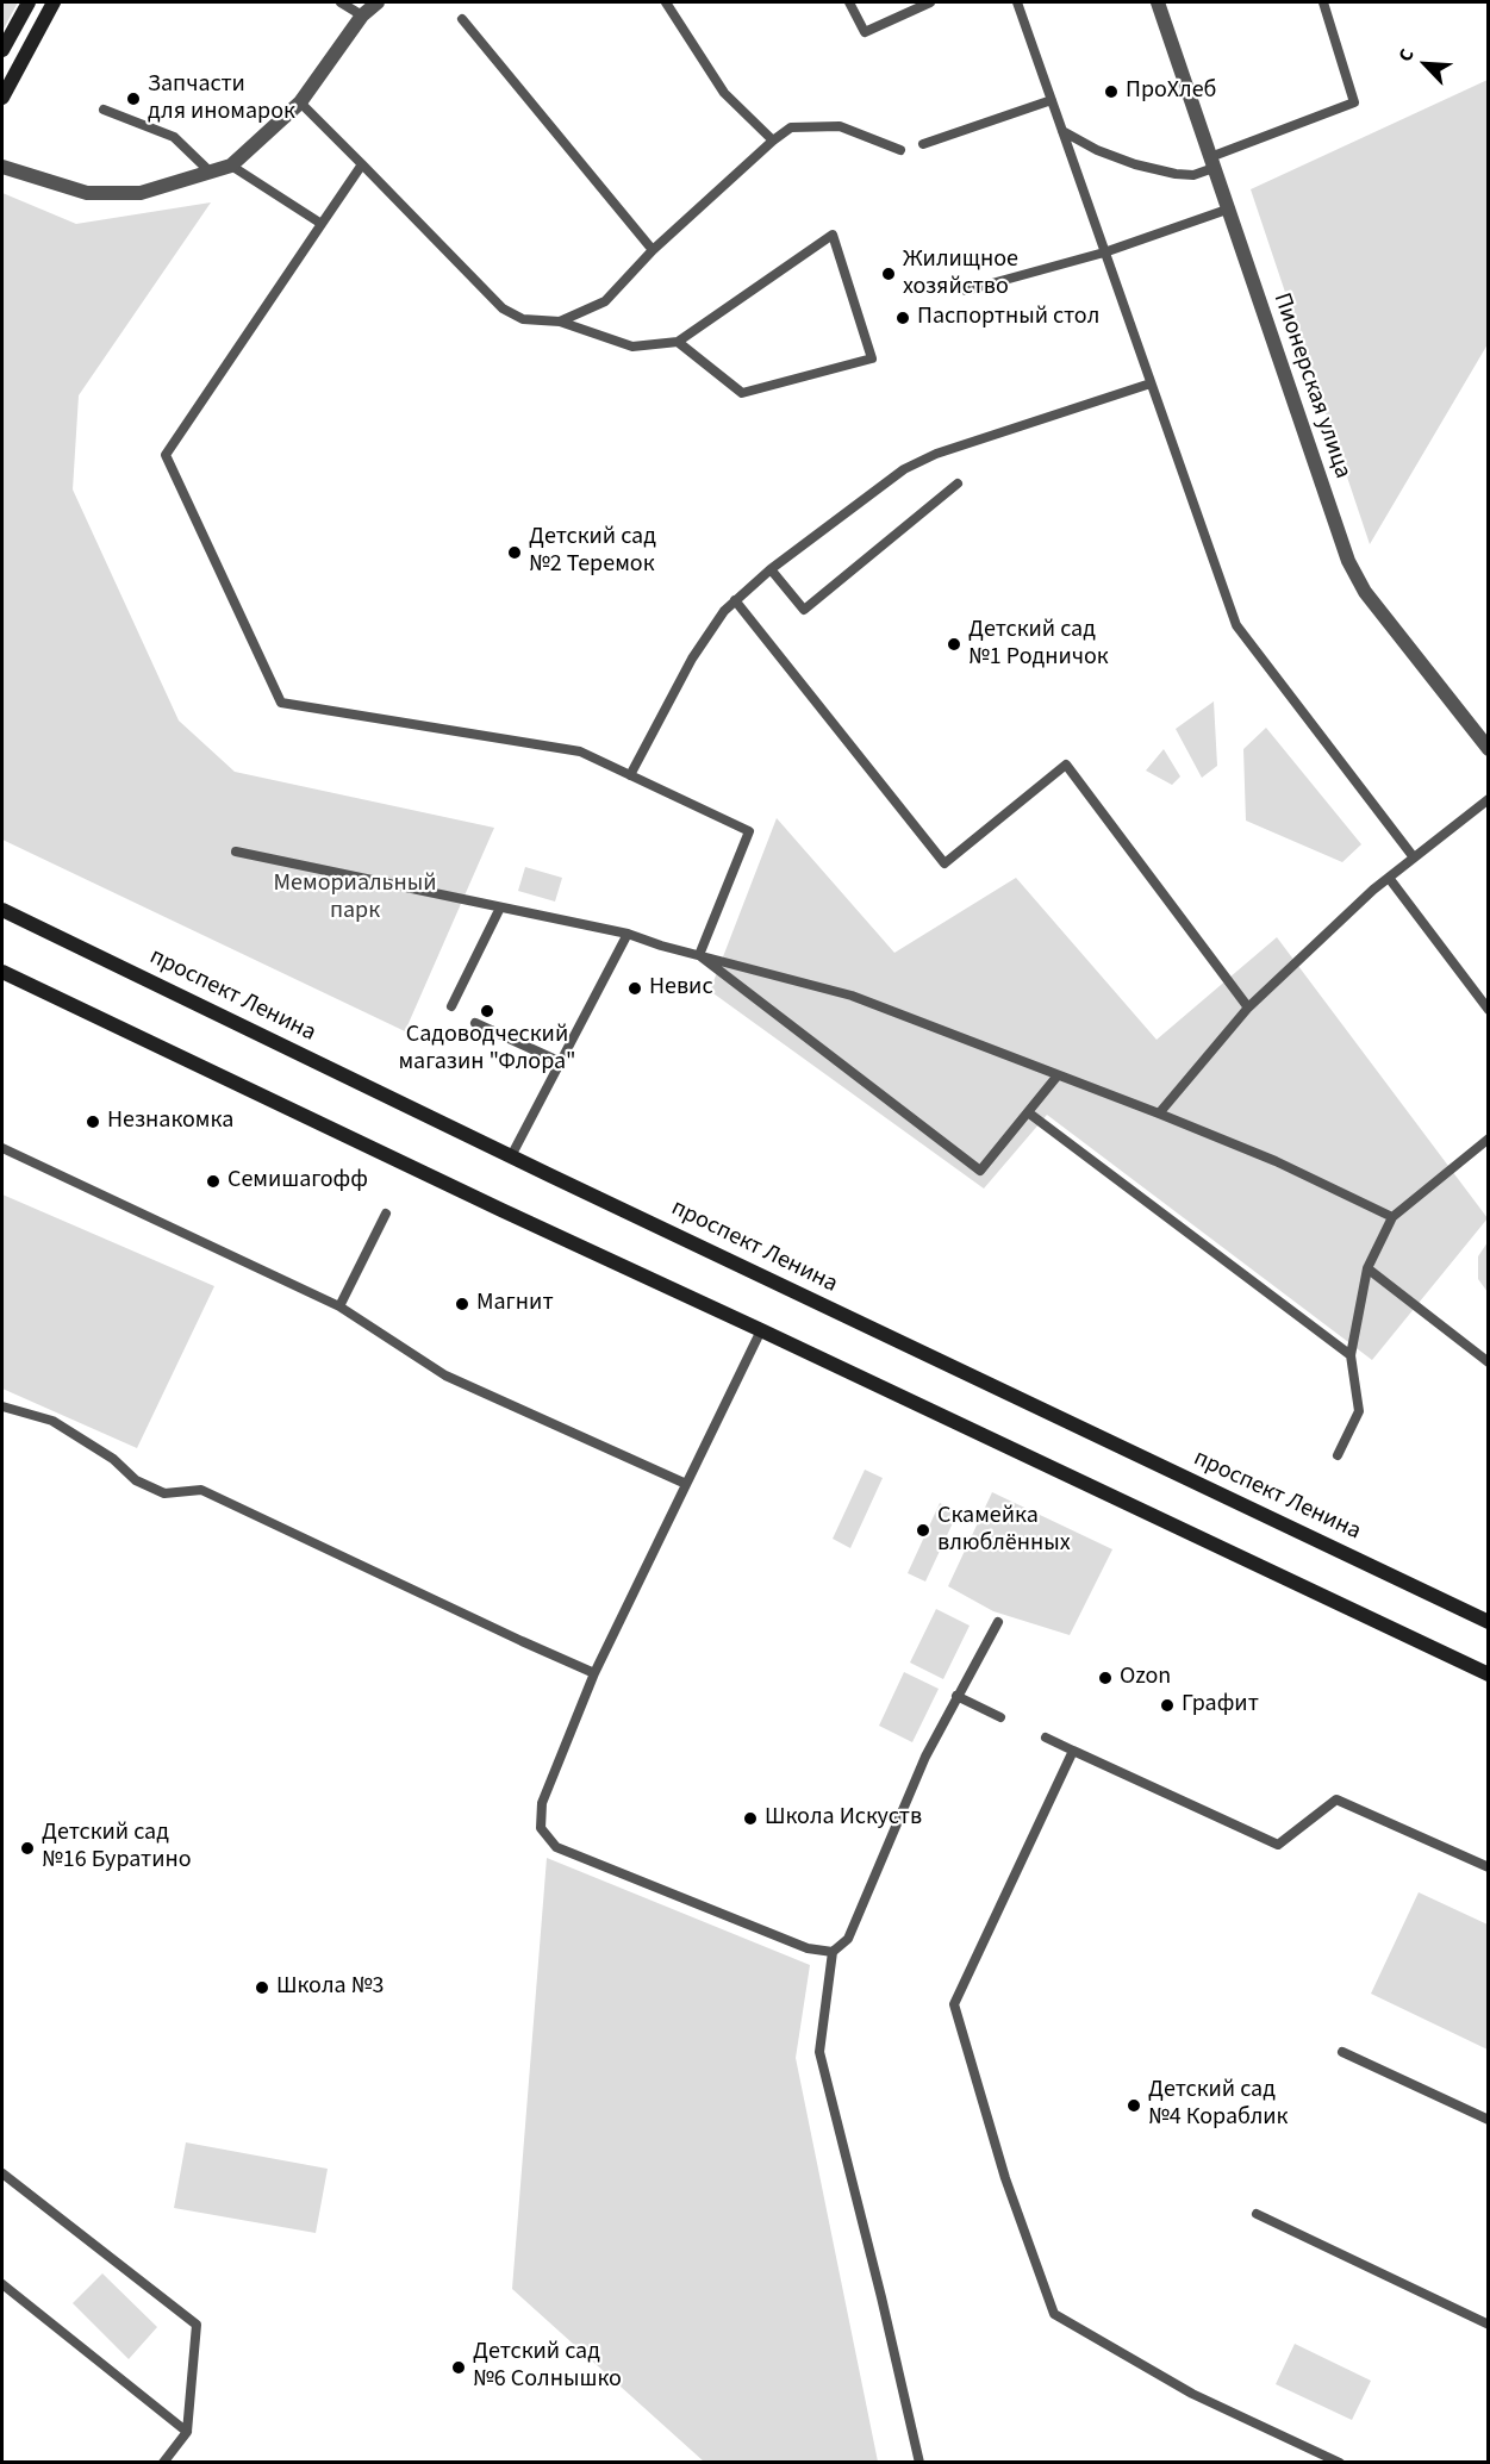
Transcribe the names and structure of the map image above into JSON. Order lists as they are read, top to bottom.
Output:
{
  "streets": {
    "main road": ["проспект Ленина"],
    "street": ["Пионерская улица"]
  },
  "parks": ["Мемориальный парк"],
  "places": [
    "ПроХлеб",
    "Запчасти для иномарок",
    "Жилищное хозяйство",
    "Паспортный стол",
    "Детский сад №2 Теремок",
    "Детский сад №1 Родничок",
    "Невис",
    "Садоводческий магазин \"Флора\"",
    "Незнакомка",
    "Семишагофф",
    "Магнит",
    "Скамейка влюблённых",
    "Ozon",
    "Графит",
    "Школа Искуств",
    "Детский сад №16 Буратино",
    "Школа №3",
    "Детский сад №4 Кораблик",
    "Детский сад №6 Солнышко"
  ],
  "north": "top left"
}
